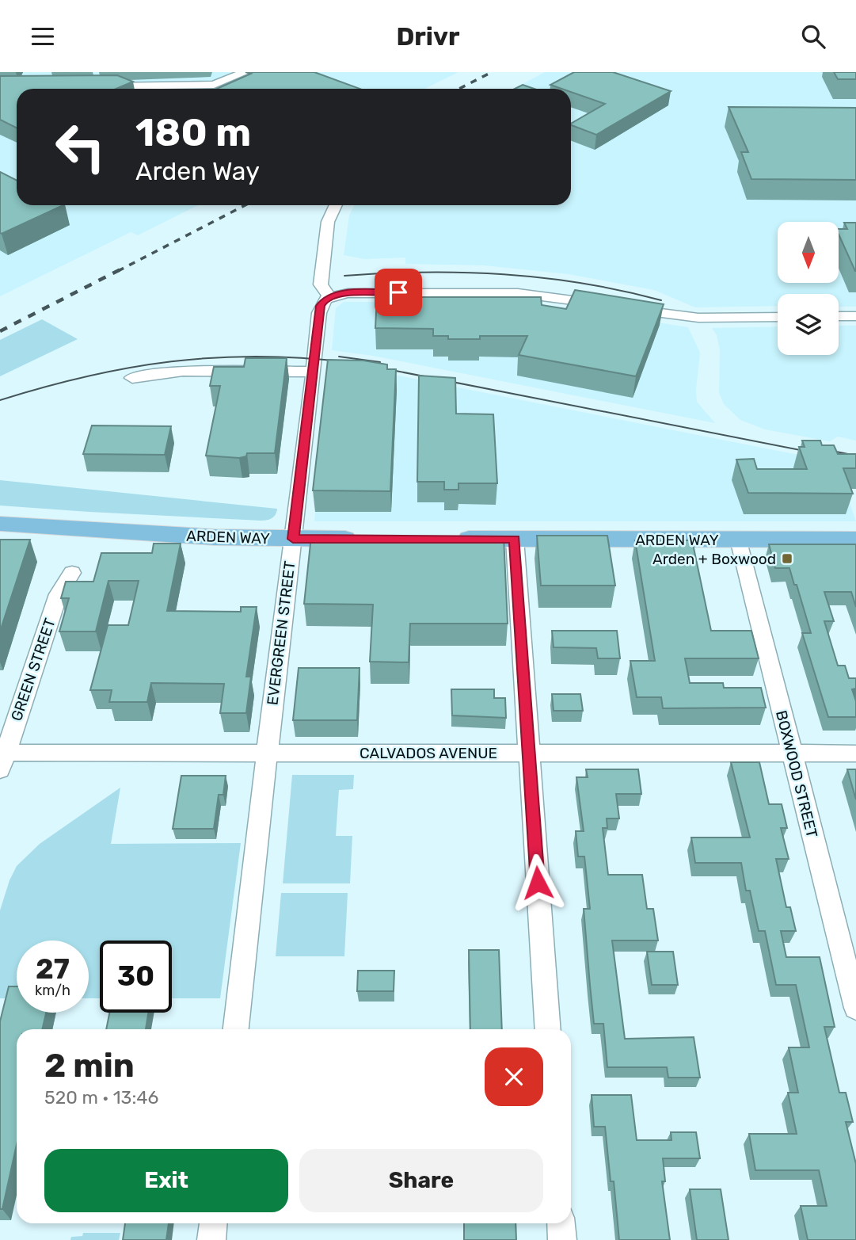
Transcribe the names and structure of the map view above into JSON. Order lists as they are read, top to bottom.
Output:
{
  "streets": {
    "main road": ["ARDEN WAY"],
    "street": [
      "EVERGREEN STREET",
      "GREEN STREET",
      "CALVADOS AVENUE",
      "BOXWOOD STREET"
    ]
  },
  "crossings": [
    ["ARDEN WAY", "EVERGREEN STREET"],
    ["ARDEN WAY", "BOXWOOD STREET"],
    ["EVERGREEN STREET", "CALVADOS AVENUE"],
    ["GREEN STREET", "CALVADOS AVENUE"],
    ["CALVADOS AVENUE", "BOXWOOD STREET"]
  ],
  "places": {
    "transit": ["Arden + Boxwood"]
  },
  "north": "bottom",
  "page": {
    "header": "Drivr",
    "turn": ["180 m", "Arden Way"],
    "speed": "27 km/h",
    "limit": "30",
    "heading": ["2 min", "520 m · 13:46"],
    "buttons": ["Exit", "Share"]
  }
}
